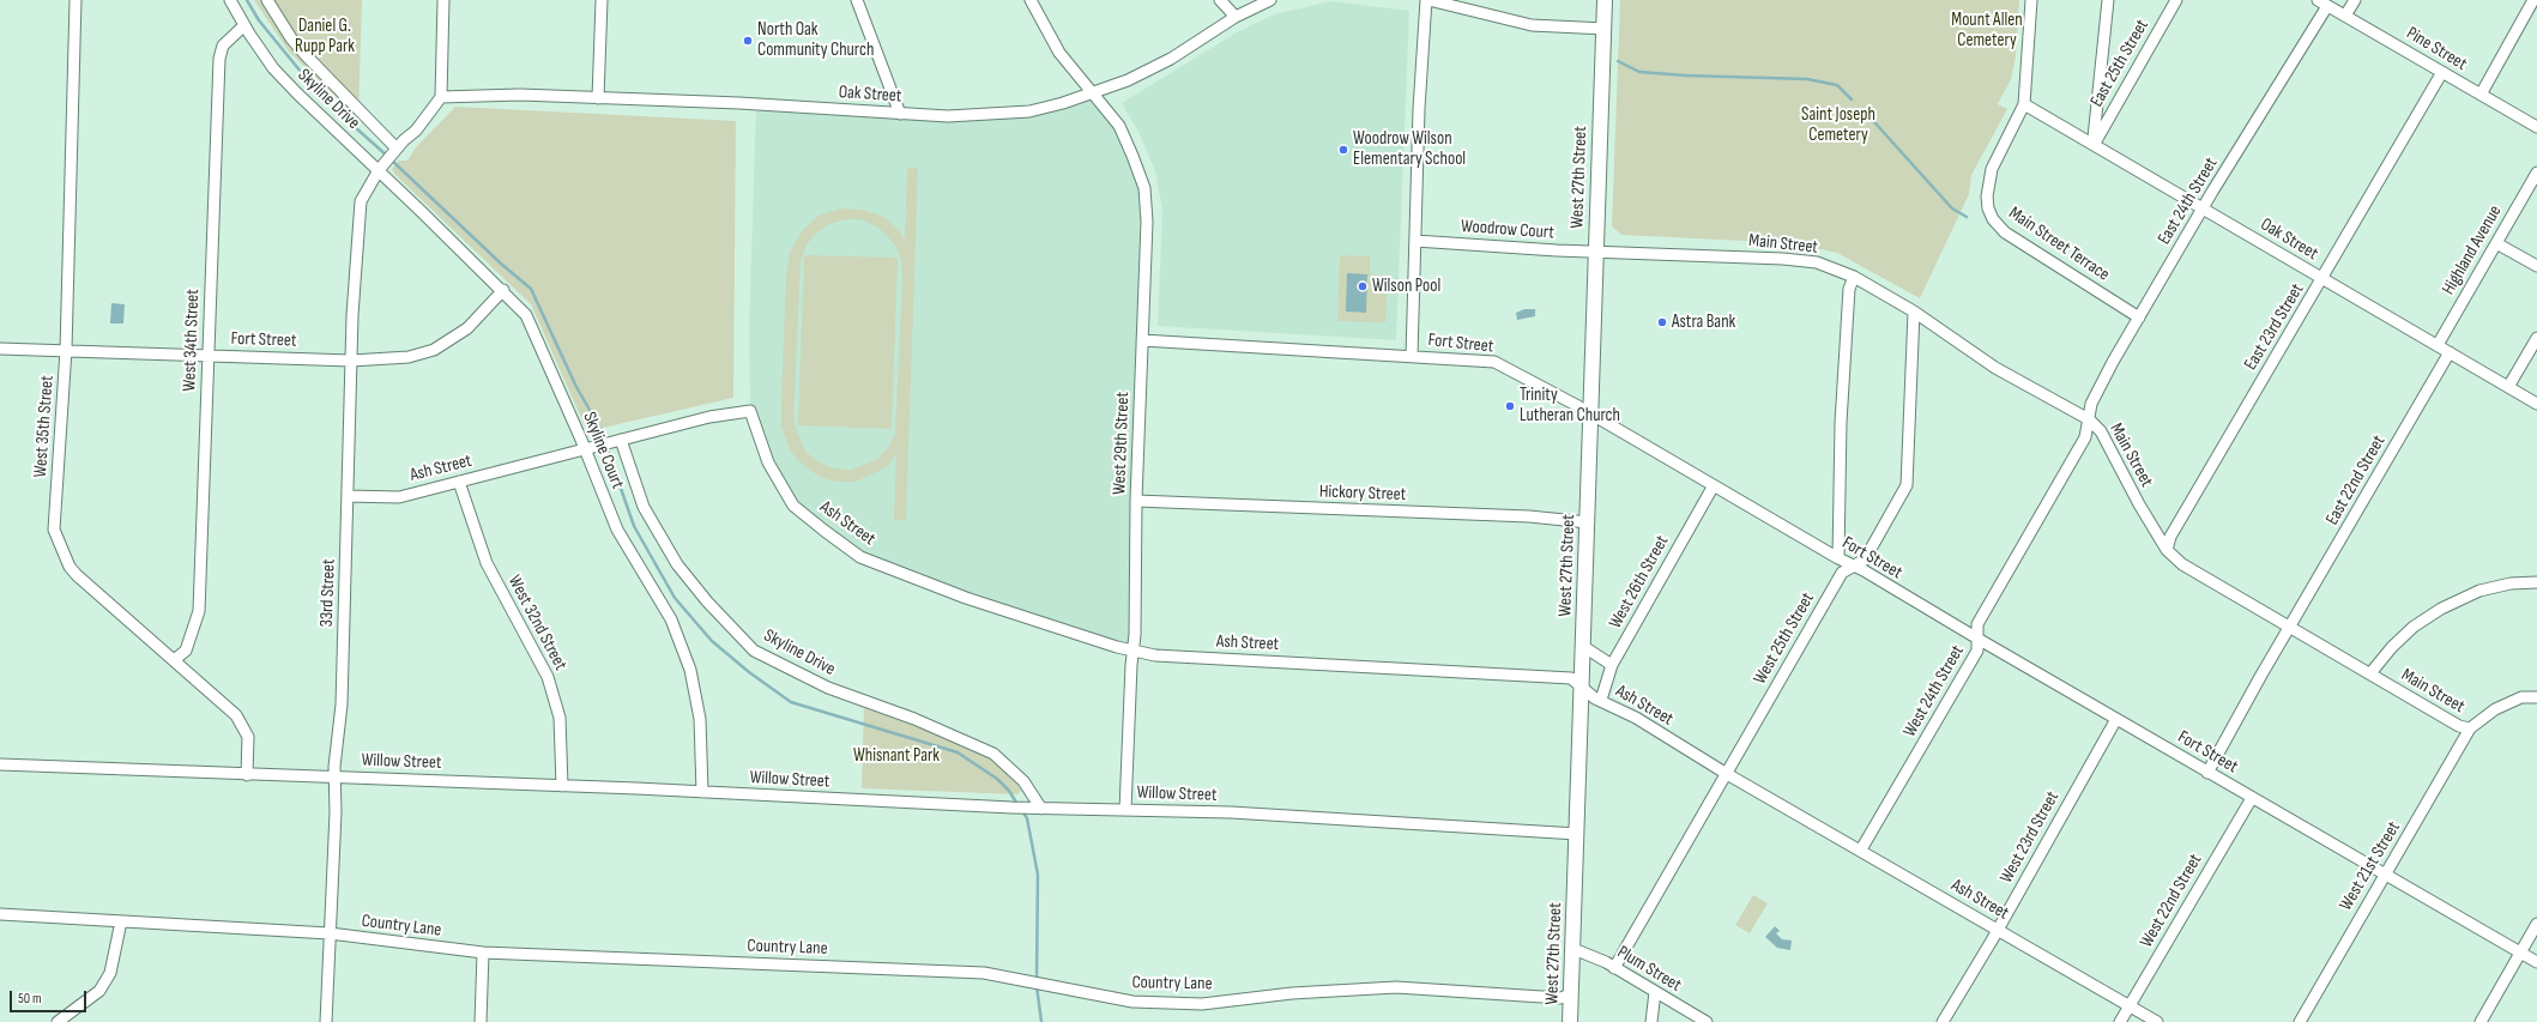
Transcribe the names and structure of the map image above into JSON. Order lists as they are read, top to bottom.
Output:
{
  "streets": {
    "main road": ["West 27th Street"],
    "street": [
      "Pine Street",
      "East 25th Street",
      "Oak Street",
      "Skyline Drive",
      "East 24th Street",
      "Woodrow Court",
      "Main Street",
      "Main Street Terrace",
      "Highland Avenue",
      "East 23rd Street",
      "West 34th Street",
      "Fort Street",
      "West 35th Street",
      "West 29th Street",
      "Skyline Court",
      "Ash Street",
      "East 22nd Street",
      "Hickory Street",
      "West 26th Street",
      "33rd Street",
      "West 32nd Street",
      "West 25th Street",
      "West 24th Street",
      "Willow Street",
      "West 23rd Street",
      "West 21st Street",
      "West 22nd Street",
      "Country Lane",
      "Plum Street"
    ]
  },
  "crossings": [
    ["Pine Street", "East 24th Street"],
    ["Pine Street", "East 23rd Street"],
    ["East 25th Street", "Oak Street"],
    ["Oak Street", "East 24th Street"],
    ["Oak Street", "Main Street Terrace"],
    ["Oak Street", "Highland Avenue"],
    ["Oak Street", "East 23rd Street"],
    ["Oak Street", "West 29th Street"],
    ["Oak Street", "East 22nd Street"],
    ["Oak Street", "33rd Street"],
    ["Skyline Drive", "West 34th Street"],
    ["Skyline Drive", "Skyline Court"],
    ["Skyline Drive", "Ash Street"],
    ["Skyline Drive", "33rd Street"],
    ["Skyline Drive", "Willow Street"],
    ["West 27th Street", "Woodrow Court"],
    ["West 27th Street", "Main Street"],
    ["West 27th Street", "Fort Street"],
    ["West 27th Street", "Ash Street"],
    ["West 27th Street", "Hickory Street"],
    ["West 27th Street", "Willow Street"],
    ["West 27th Street", "Country Lane"],
    ["West 27th Street", "Plum Street"],
    ["East 24th Street", "Main Street"],
    ["East 24th Street", "Main Street Terrace"],
    ["East 24th Street", "West 24th Street"],
    ["Woodrow Court", "Main Street"],
    ["Main Street", "East 23rd Street"],
    ["Main Street", "East 22nd Street"],
    ["Main Street", "West 25th Street"],
    ["Main Street", "West 24th Street"],
    ["Main Street", "West 21st Street"],
    ["West 34th Street", "Fort Street"],
    ["West 34th Street", "West 35th Street"],
    ["Fort Street", "West 35th Street"],
    ["Fort Street", "West 29th Street"],
    ["Fort Street", "Skyline Court"],
    ["Fort Street", "West 26th Street"],
    ["Fort Street", "33rd Street"],
    ["Fort Street", "West 25th Street"],
    ["Fort Street", "West 24th Street"],
    ["Fort Street", "West 23rd Street"],
    ["Fort Street", "West 21st Street"],
    ["Fort Street", "West 22nd Street"],
    ["West 35th Street", "Willow Street"],
    ["West 29th Street", "Ash Street"],
    ["West 29th Street", "Hickory Street"],
    ["West 29th Street", "Willow Street"],
    ["Skyline Court", "Ash Street"],
    ["Skyline Court", "33rd Street"],
    ["Skyline Court", "Willow Street"],
    ["Ash Street", "West 26th Street"],
    ["Ash Street", "33rd Street"],
    ["Ash Street", "West 32nd Street"],
    ["Ash Street", "West 25th Street"],
    ["Ash Street", "West 24th Street"],
    ["Ash Street", "West 23rd Street"],
    ["Ash Street", "West 22nd Street"],
    ["33rd Street", "Willow Street"],
    ["33rd Street", "Country Lane"],
    ["West 32nd Street", "Willow Street"],
    ["West 25th Street", "Plum Street"]
  ],
  "parks": [
    "Mount Allen Cemetery",
    "Daniel G. Rupp Park",
    "Saint Joseph Cemetery",
    "Whisnant Park"
  ],
  "places": [
    "North Oak Community Church",
    "Woodrow Wilson Elementary School",
    "Wilson Pool",
    "Astra Bank",
    "Trinity Lutheran Church"
  ],
  "scale_bar": "50 m"
}
